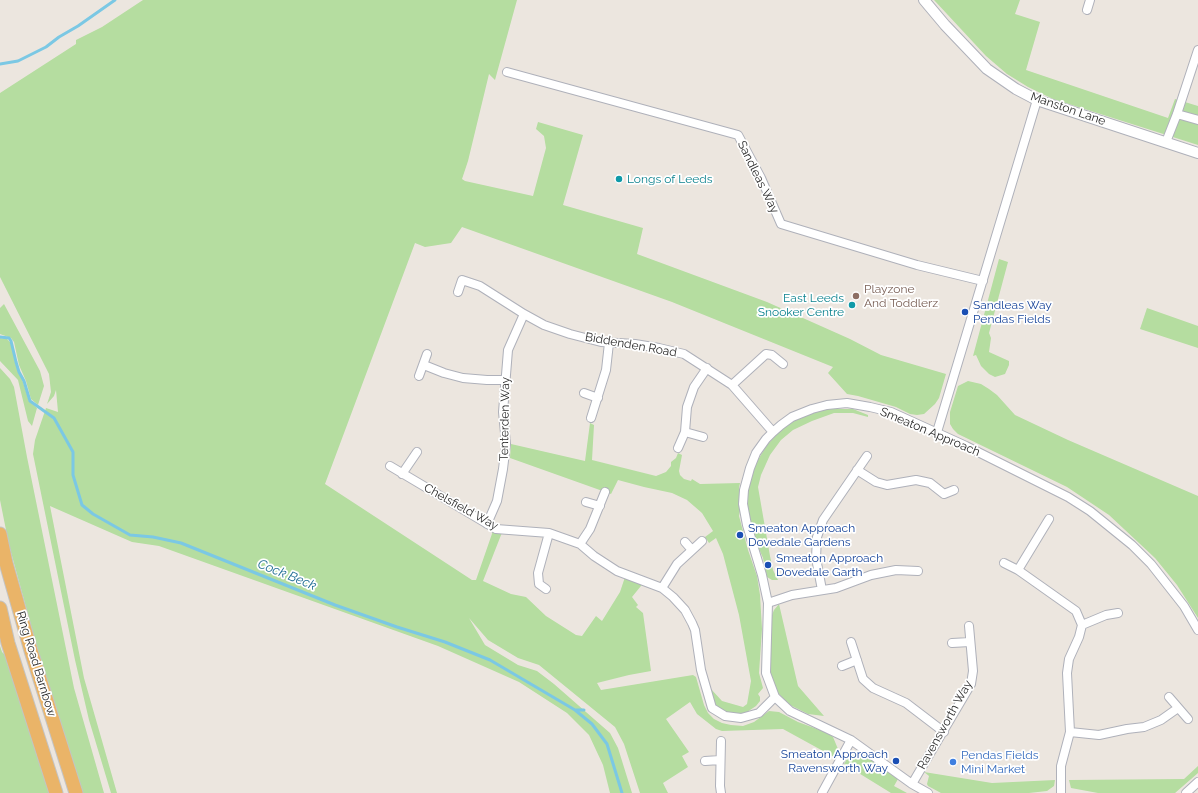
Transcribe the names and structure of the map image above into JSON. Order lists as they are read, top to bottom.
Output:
{
  "streets": {
    "highway": ["Ring Road Barnbow"],
    "street": [
      "Manston Lane",
      "Sandleas Way",
      "Biddenden Road",
      "Tenterden Way",
      "Smeaton Approach",
      "Chelsfield Way",
      "Ravensworth Way"
    ]
  },
  "crossings": [
    ["Biddenden Road", "Tenterden Way"],
    ["Biddenden Road", "Smeaton Approach"],
    ["Tenterden Way", "Chelsfield Way"],
    ["Smeaton Approach", "Chelsfield Way"],
    ["Smeaton Approach", "Ravensworth Way"]
  ],
  "water": ["Cock Beck"],
  "places": [
    "Longs of Leeds",
    "Playzone And Toddlerz",
    "East Leeds Snooker Centre",
    "Sandleas Way Pendas Fields",
    "Smeaton Approach Dovedale Gardens",
    "Smeaton Approach Dovedale Garth",
    "Smeaton Approach Ravensworth Way",
    "Pendas Fields Mini Market"
  ]
}
